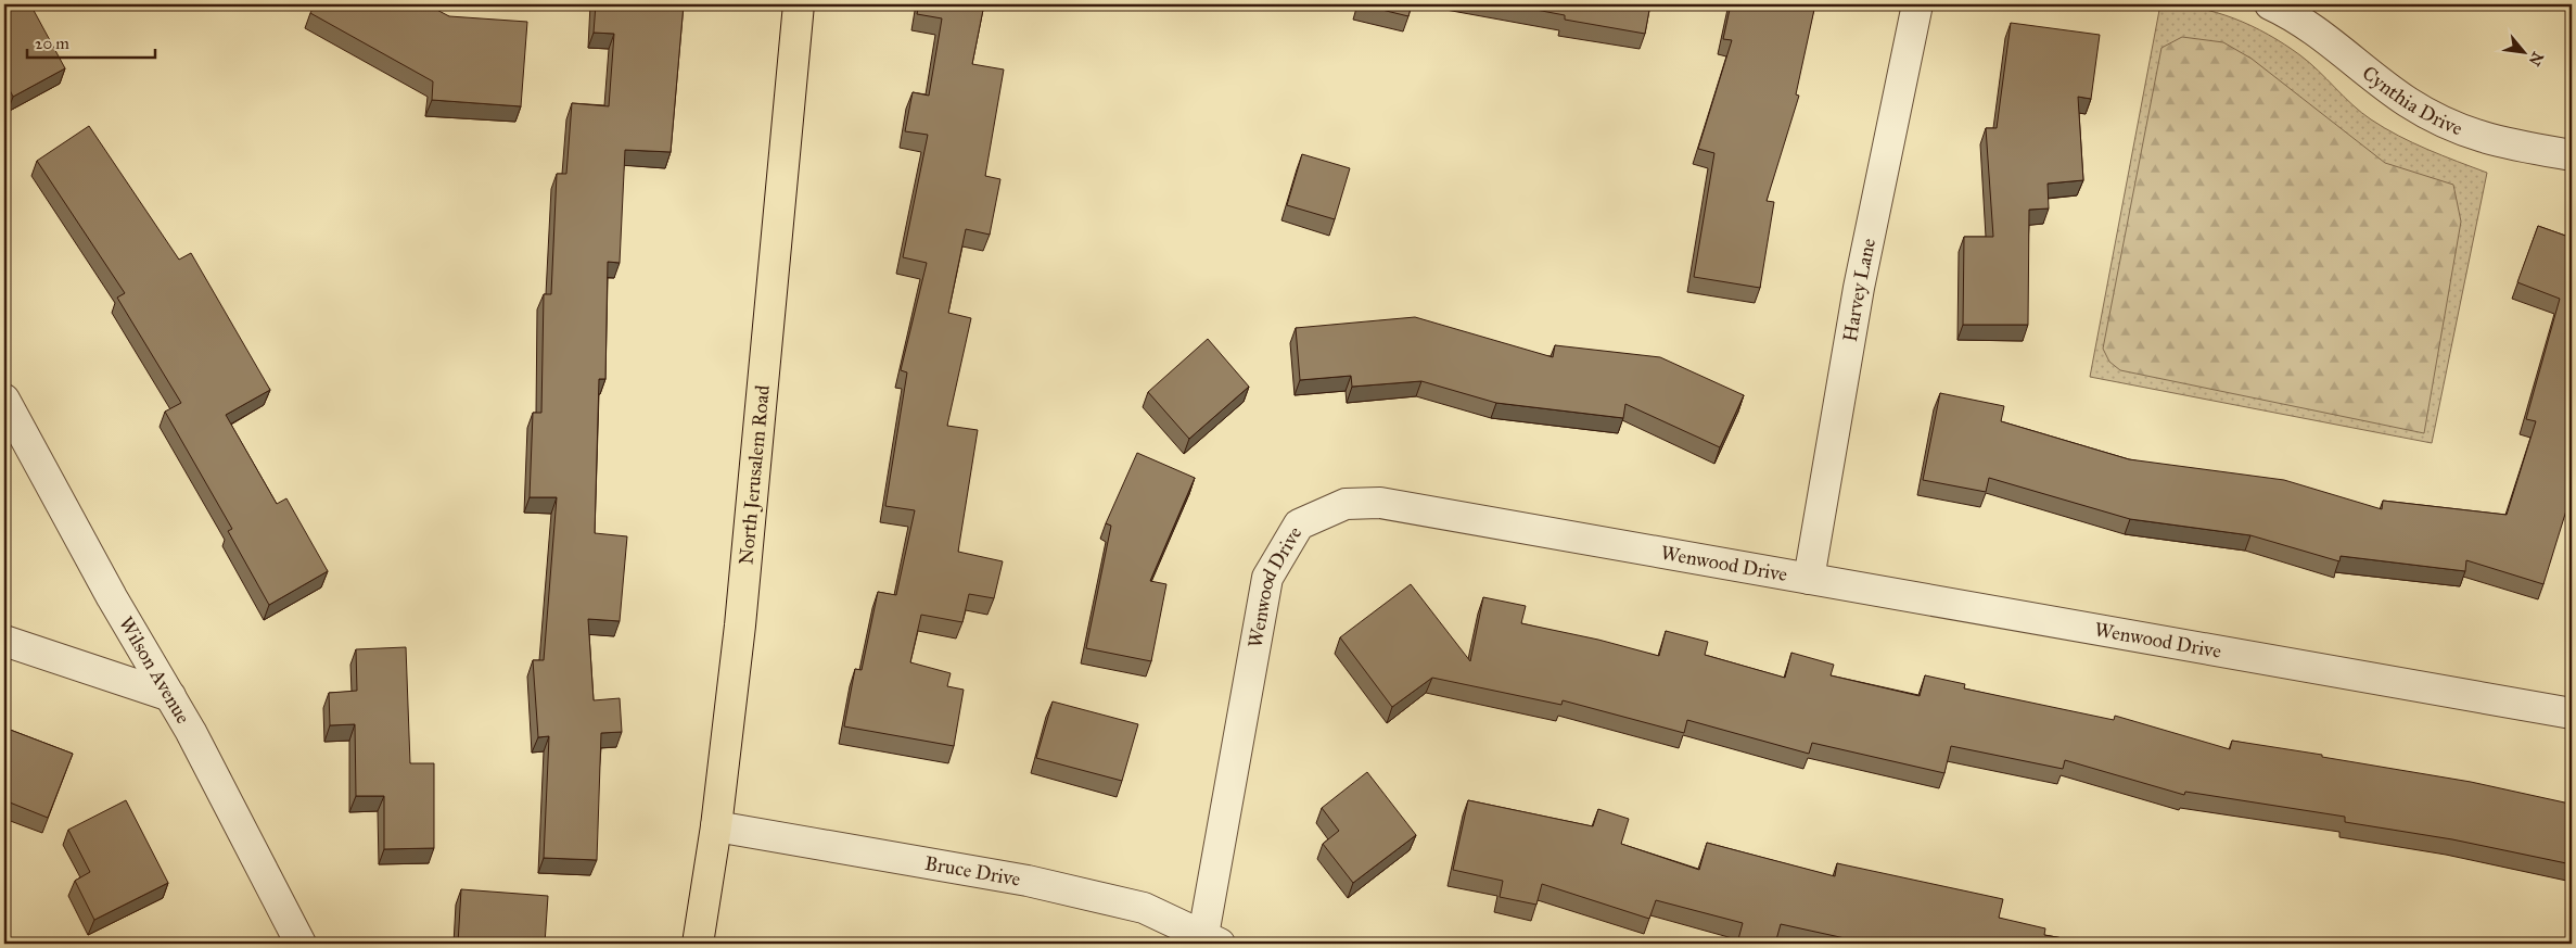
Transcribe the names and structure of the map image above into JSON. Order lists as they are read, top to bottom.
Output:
{
  "streets": {
    "main road": ["North Jerusalem Road"],
    "street": [
      "Cynthia Drive",
      "Harvey Lane",
      "Wenwood Drive",
      "Wilson Avenue",
      "Bruce Drive"
    ]
  },
  "crossings": [
    ["Harvey Lane", "Wenwood Drive"],
    ["North Jerusalem Road", "Bruce Drive"],
    ["Wenwood Drive", "Bruce Drive"]
  ],
  "scale_bar": "20 m",
  "north": "bottom right"
}
